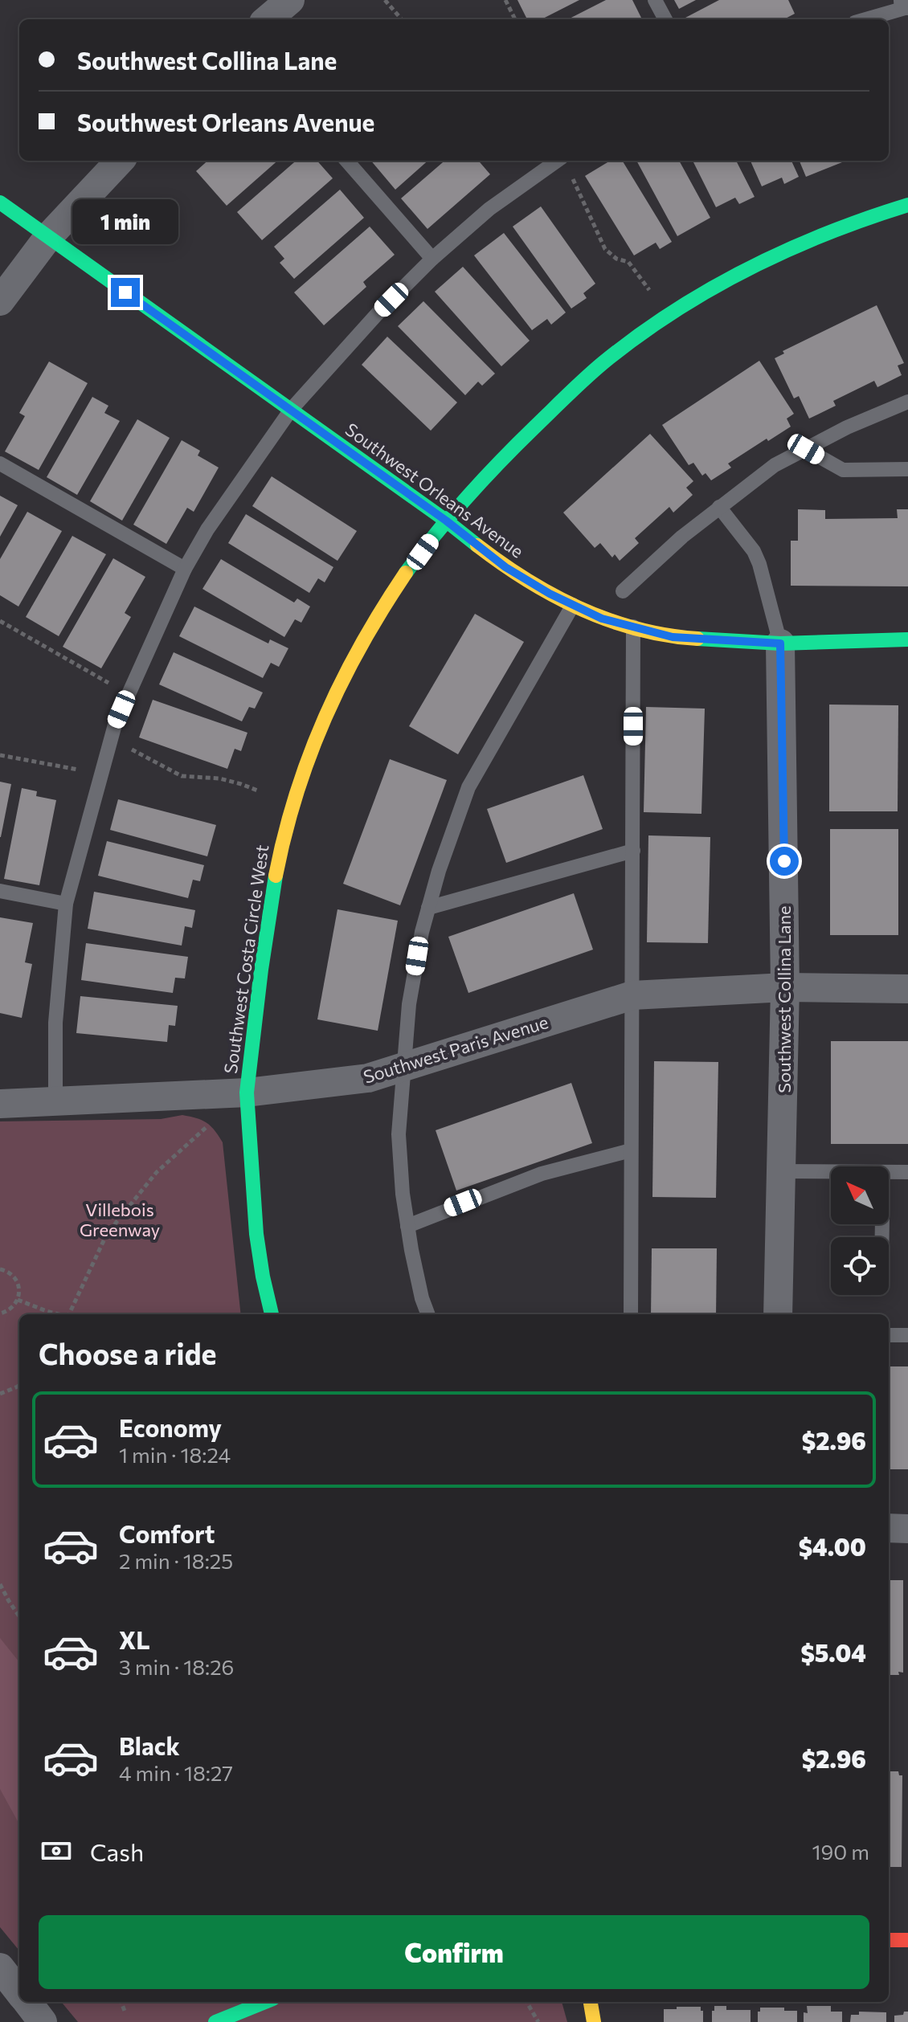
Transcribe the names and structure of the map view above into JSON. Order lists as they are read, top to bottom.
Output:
{
  "streets": {
    "street": [
      "Southwest Orleans Avenue",
      "Southwest Costa Circle West",
      "Southwest Collina Lane",
      "Southwest Paris Avenue"
    ]
  },
  "crossings": [
    ["Southwest Orleans Avenue", "Southwest Costa Circle West"],
    ["Southwest Orleans Avenue", "Southwest Collina Lane"],
    ["Southwest Costa Circle West", "Southwest Paris Avenue"],
    ["Southwest Collina Lane", "Southwest Paris Avenue"]
  ],
  "parks": ["Villebois Greenway"],
  "north": "top left",
  "page": {
    "banner": ["Southwest Collina Lane", "Southwest Orleans Avenue"],
    "bubble": "1 min",
    "heading": "Choose a ride",
    "list": [
      {
        "name": "Economy",
        "note": "1 min · 18:24",
        "value": "$2.96"
      },
      {
        "name": "Comfort",
        "note": "2 min · 18:25",
        "value": "$4.00"
      },
      {
        "name": "XL",
        "note": "3 min · 18:26",
        "value": "$5.04"
      },
      {
        "name": "Black",
        "note": "4 min · 18:27",
        "value": "$2.96"
      }
    ],
    "pay": ["Cash", "190 m"],
    "buttons": "Confirm"
  }
}
